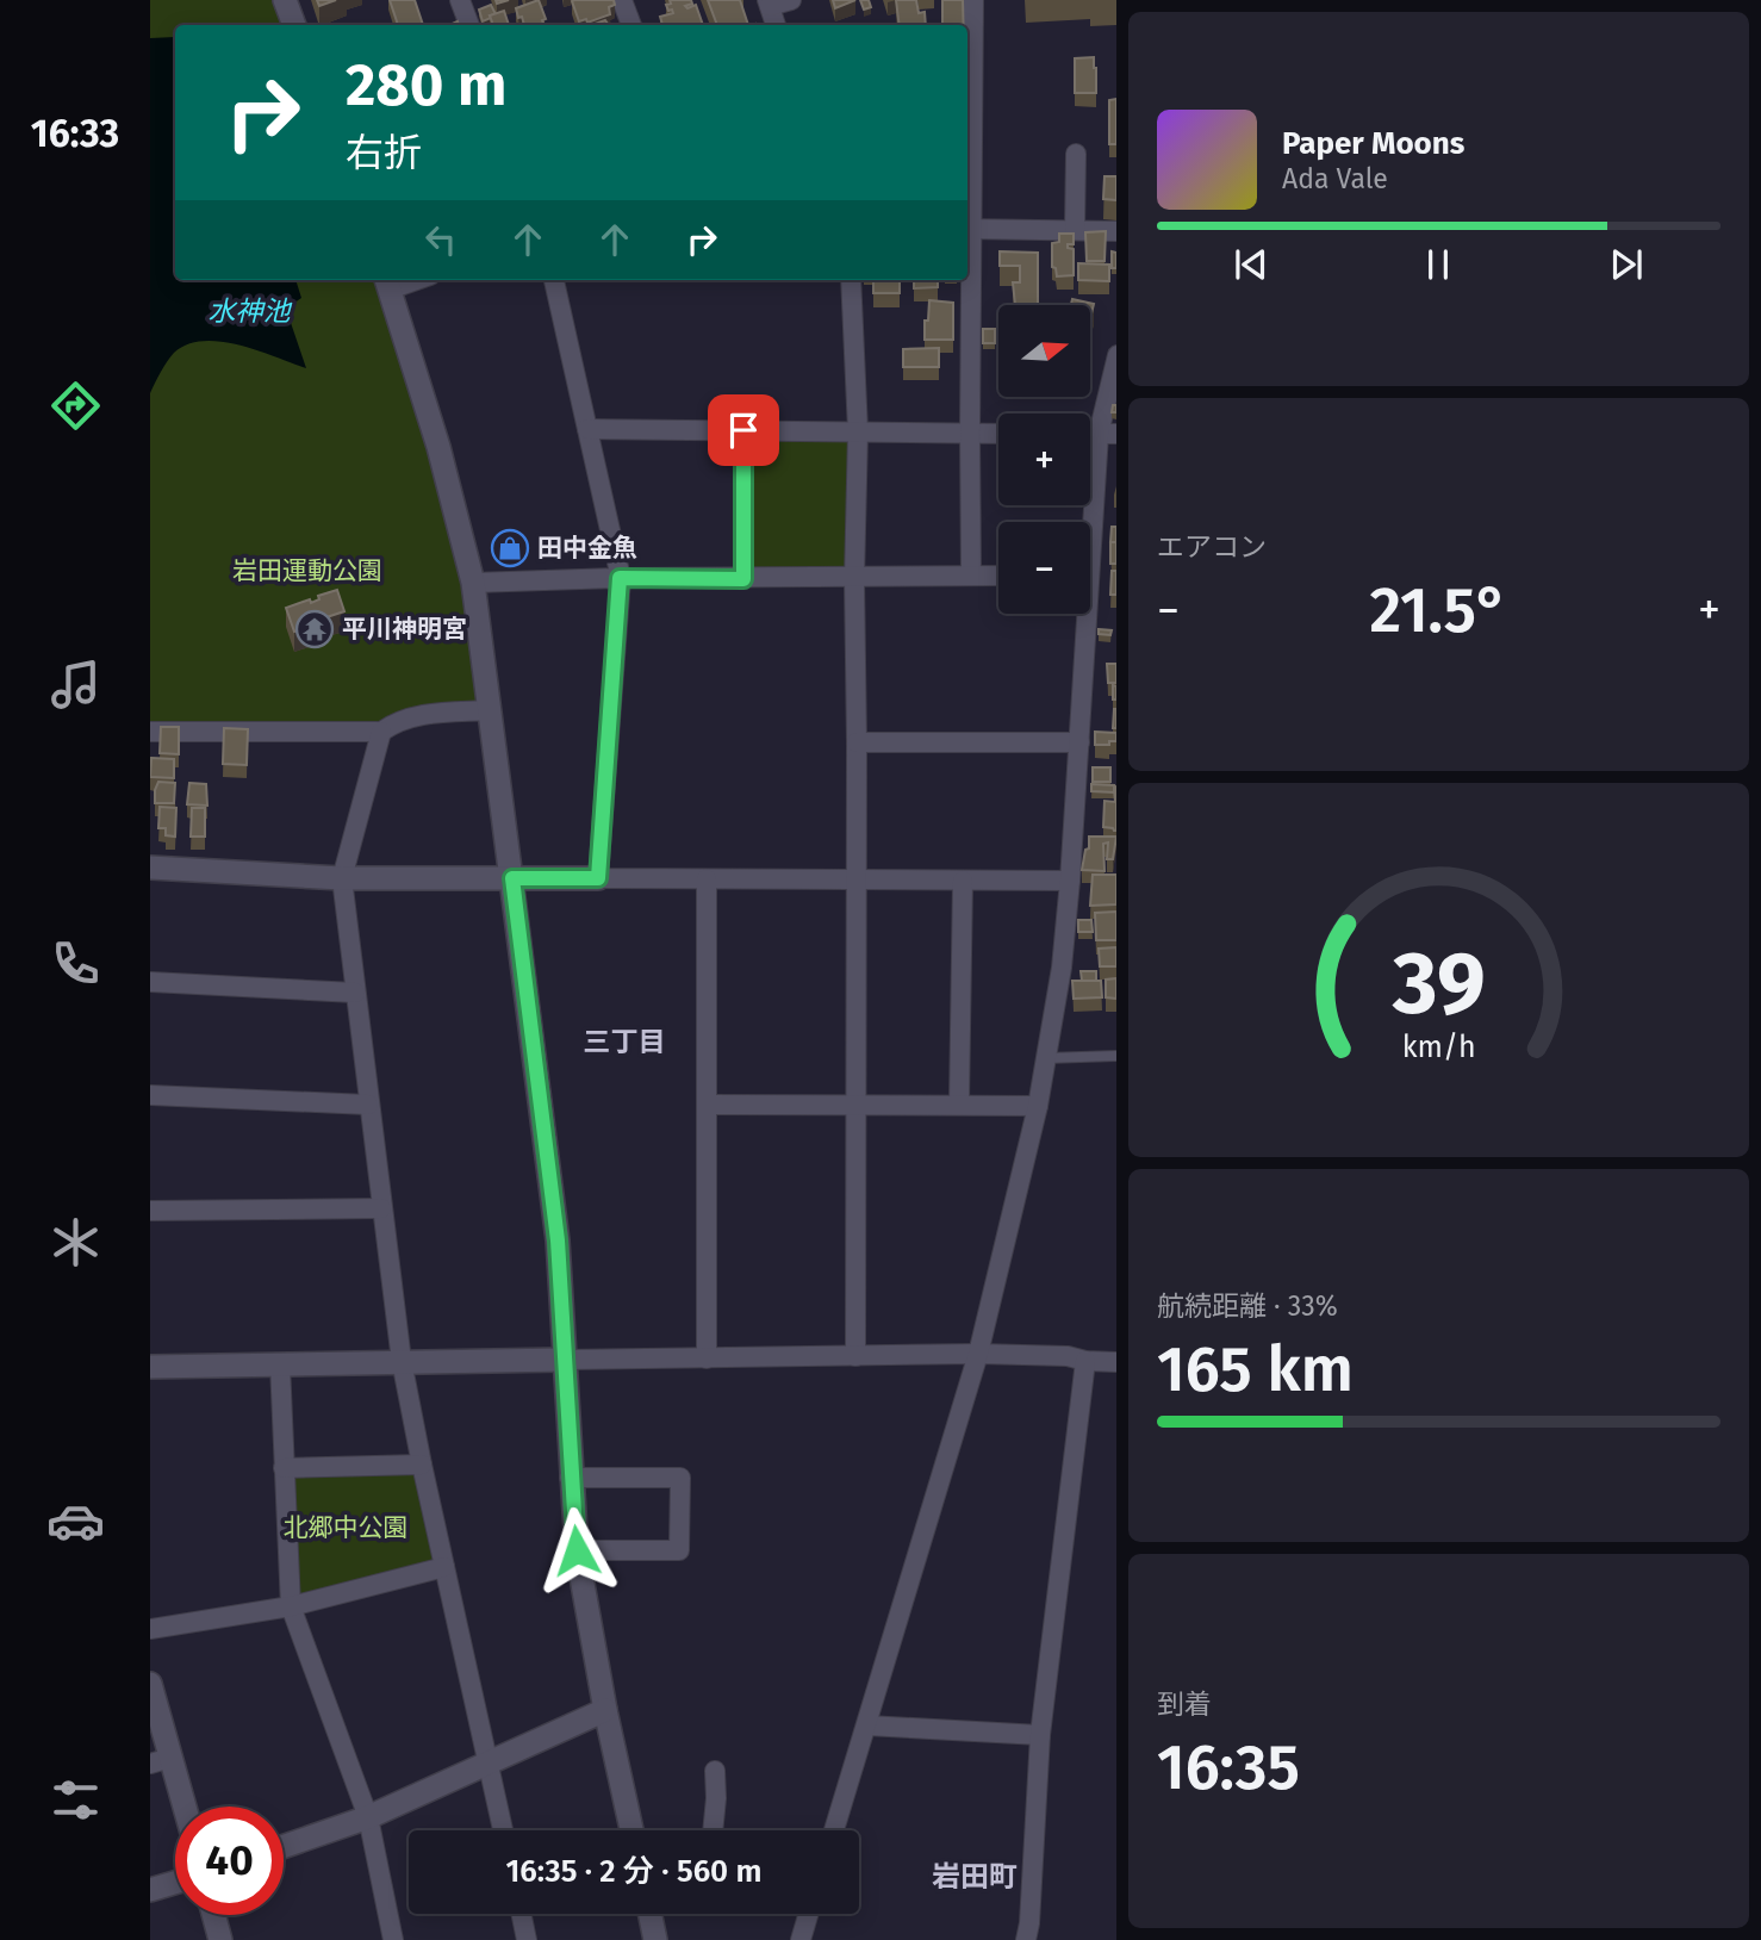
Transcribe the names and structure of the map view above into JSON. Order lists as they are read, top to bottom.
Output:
{
  "districts": ["三丁目", "岩田町"],
  "water": ["水神池"],
  "parks": ["岩田運動公園", "北郷中公園"],
  "places": {
    "shop": ["田中金魚"],
    "temple": ["平川神明宮"]
  },
  "north": "right",
  "page": {
    "tabs": "16:33",
    "turn": ["280 m", "右折"],
    "song": ["Paper Moons", "Ada Vale"],
    "map_buttons": ["+", "−"],
    "tile": [
      "エアコン",
      ["航続距離 · 33%", "165 km"],
      ["到着", "16:35"]
    ],
    "heat": ["−", "21.5°", "+"],
    "limit": "40",
    "trip": "16:35 · 2 分 · 560 m",
    "gauge": ["39", "km/h"]
  }
}
